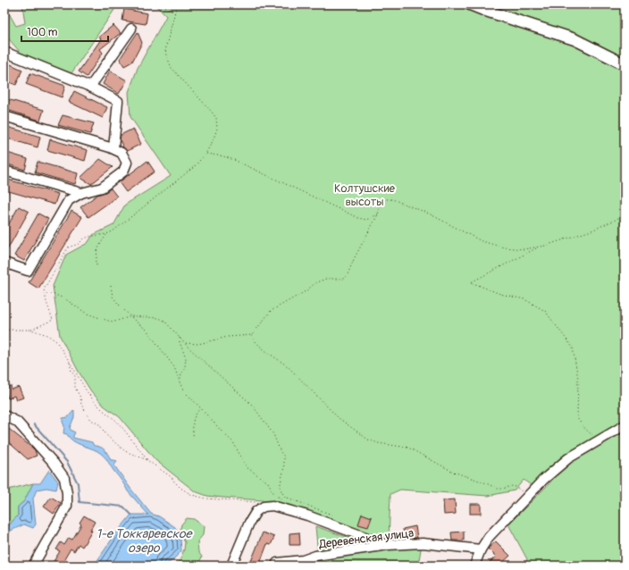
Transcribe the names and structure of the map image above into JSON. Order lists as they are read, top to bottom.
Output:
{
  "streets": {
    "street": ["Деревенская улица"]
  },
  "water": ["1-е Токкаревское озеро"],
  "parks": ["Колтушские высоты"],
  "scale_bar": "100 m"
}
